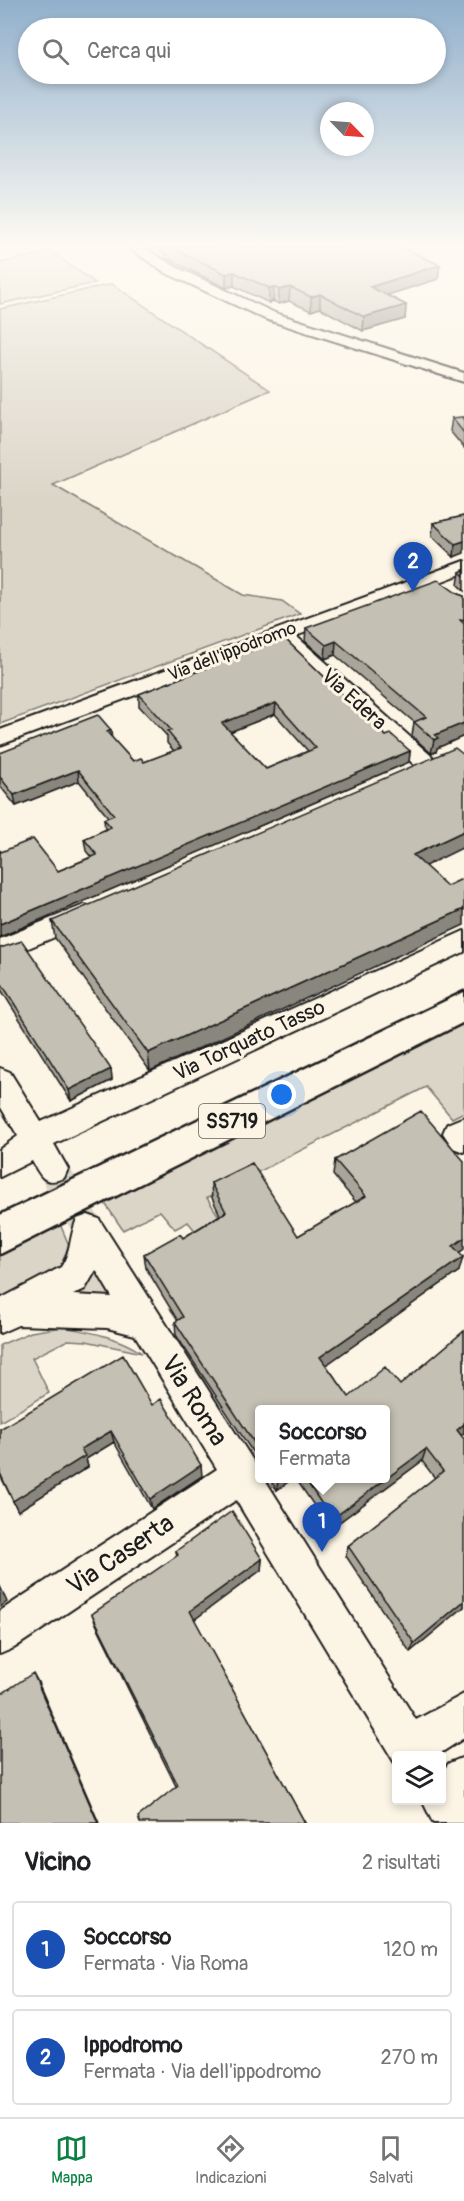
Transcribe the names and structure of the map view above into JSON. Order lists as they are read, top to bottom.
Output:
{
  "streets": {
    "highway": ["SS719"],
    "street": [
      "Via dell'ippodromo",
      "Via Edera",
      "Via Torquato Tasso",
      "Via Roma",
      "Via Caserta"
    ]
  },
  "crossings": [
    ["Via dell'ippodromo", "Via Edera"],
    ["Via Roma", "Via Caserta"]
  ],
  "north": "bottom right",
  "page": {
    "search": "Cerca qui",
    "pins": ["2", "1"],
    "popup": ["Soccorso", "Fermata"],
    "heading": ["Vicino", "2 risultati"],
    "list": [
      {
        "mark": "1",
        "name": "Soccorso",
        "note": "Fermata · Via Roma",
        "value": "120 m"
      },
      {
        "mark": "2",
        "name": "Ippodromo",
        "note": "Fermata · Via dell'ippodromo",
        "value": "270 m"
      }
    ],
    "nav": ["Mappa", "Indicazioni", "Salvati"]
  }
}
